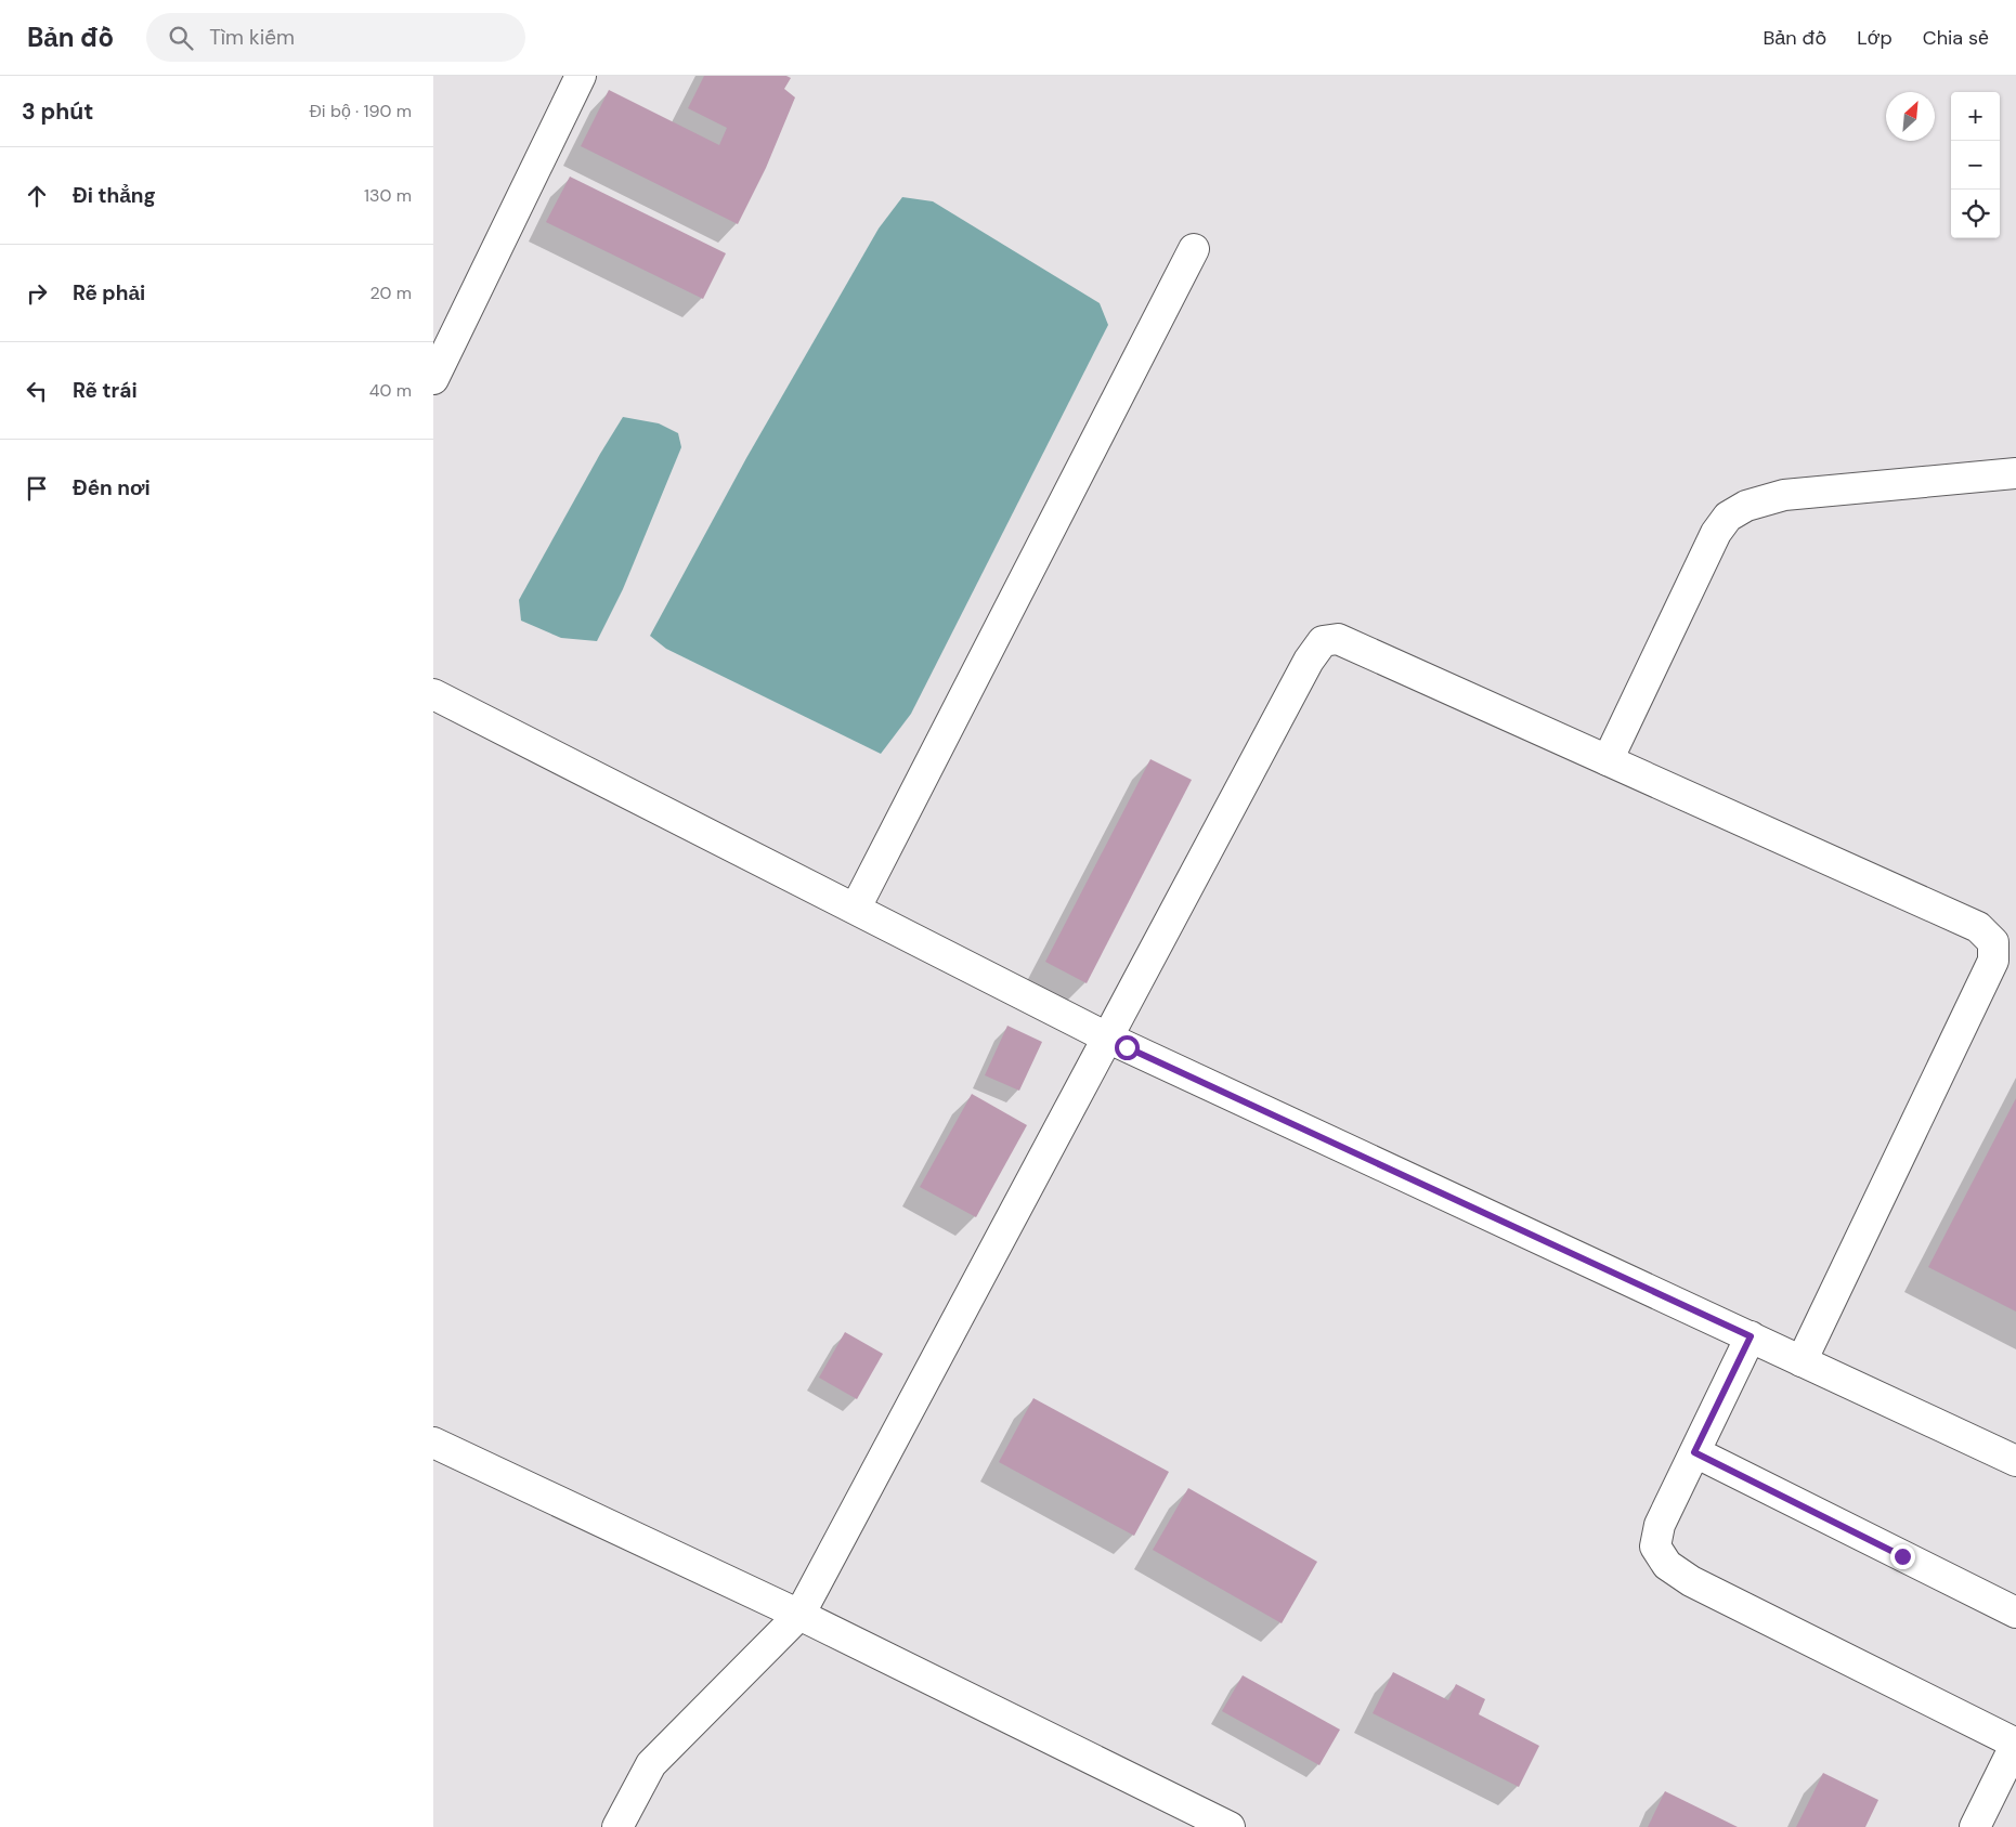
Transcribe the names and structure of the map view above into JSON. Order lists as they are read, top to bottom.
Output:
{
  "north": "top right",
  "page": {
    "header": "Bản đồ",
    "search": "Tìm kiếm",
    "nav": ["Bản đồ", "Lớp", "Chia sẻ"],
    "heading": ["3 phút", "Đi bộ · 190 m"],
    "map_buttons": ["+", "−"],
    "list": [
      ["Đi thẳng", "130 m"],
      ["Rẽ phải", "20 m"],
      ["Rẽ trái", "40 m"],
      "Đến nơi"
    ]
  }
}
